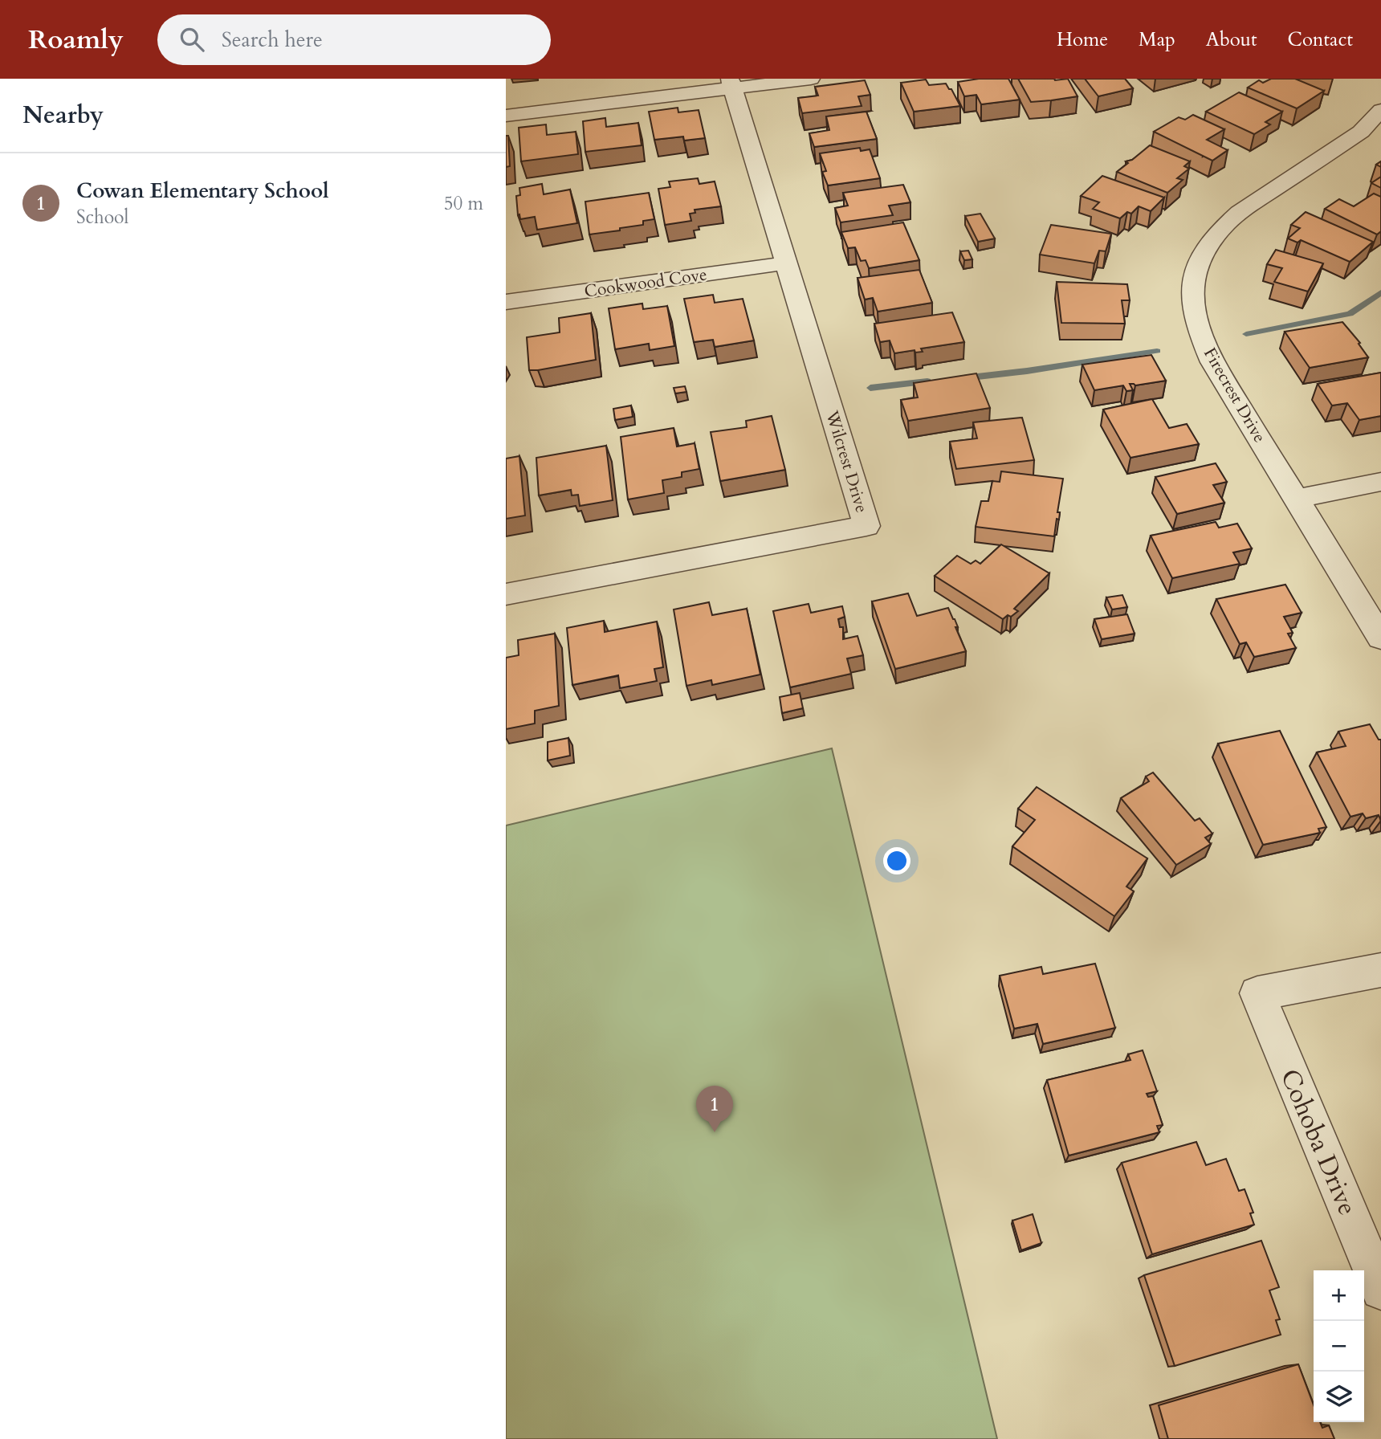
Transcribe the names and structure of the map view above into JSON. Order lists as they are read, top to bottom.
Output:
{
  "streets": {
    "street": [
      "Cookwood Cove",
      "Firecrest Drive",
      "Wilcrest Drive",
      "Cohoba Drive"
    ]
  },
  "crossings": [
    ["Cookwood Cove", "Wilcrest Drive"]
  ],
  "page": {
    "header": "Roamly",
    "search": "Search here",
    "nav": [
      "Home",
      "Map",
      "About",
      "Contact"
    ],
    "heading": "Nearby",
    "list": [
      {
        "mark": "1",
        "name": "Cowan Elementary School",
        "note": "School",
        "value": "50 m"
      }
    ],
    "pins": "1",
    "map_buttons": ["+", "−"]
  }
}
